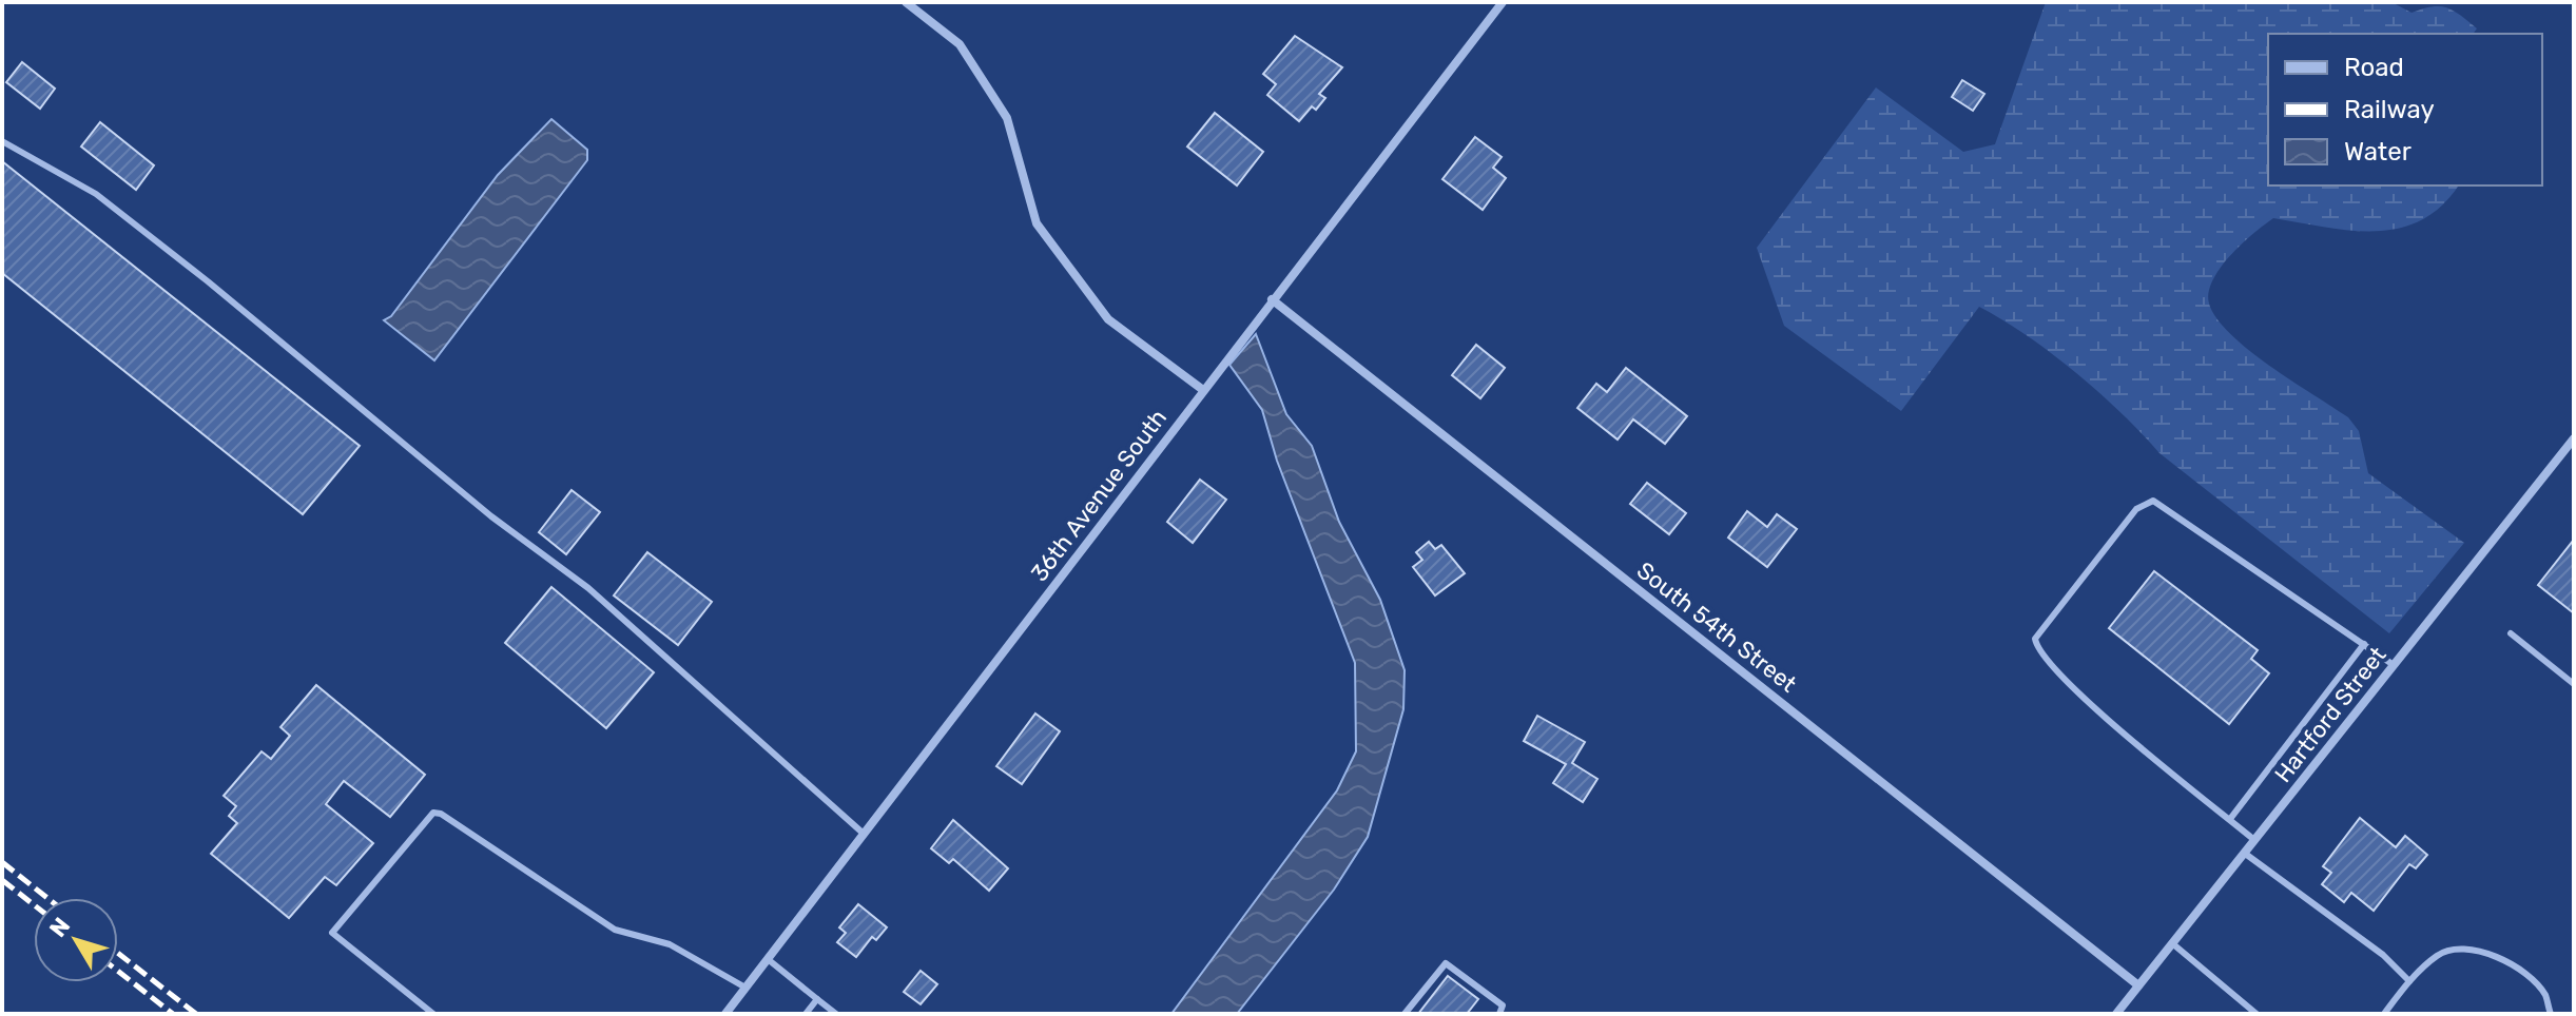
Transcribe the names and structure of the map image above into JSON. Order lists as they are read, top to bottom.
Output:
{
  "streets": {
    "street": ["36th Avenue South", "South 54th Street", "Hartford Street"]
  },
  "crossings": [
    ["36th Avenue South", "South 54th Street"],
    ["South 54th Street", "Hartford Street"]
  ],
  "legend": ["Road", "Railway", "Water"],
  "north": "top left"
}
